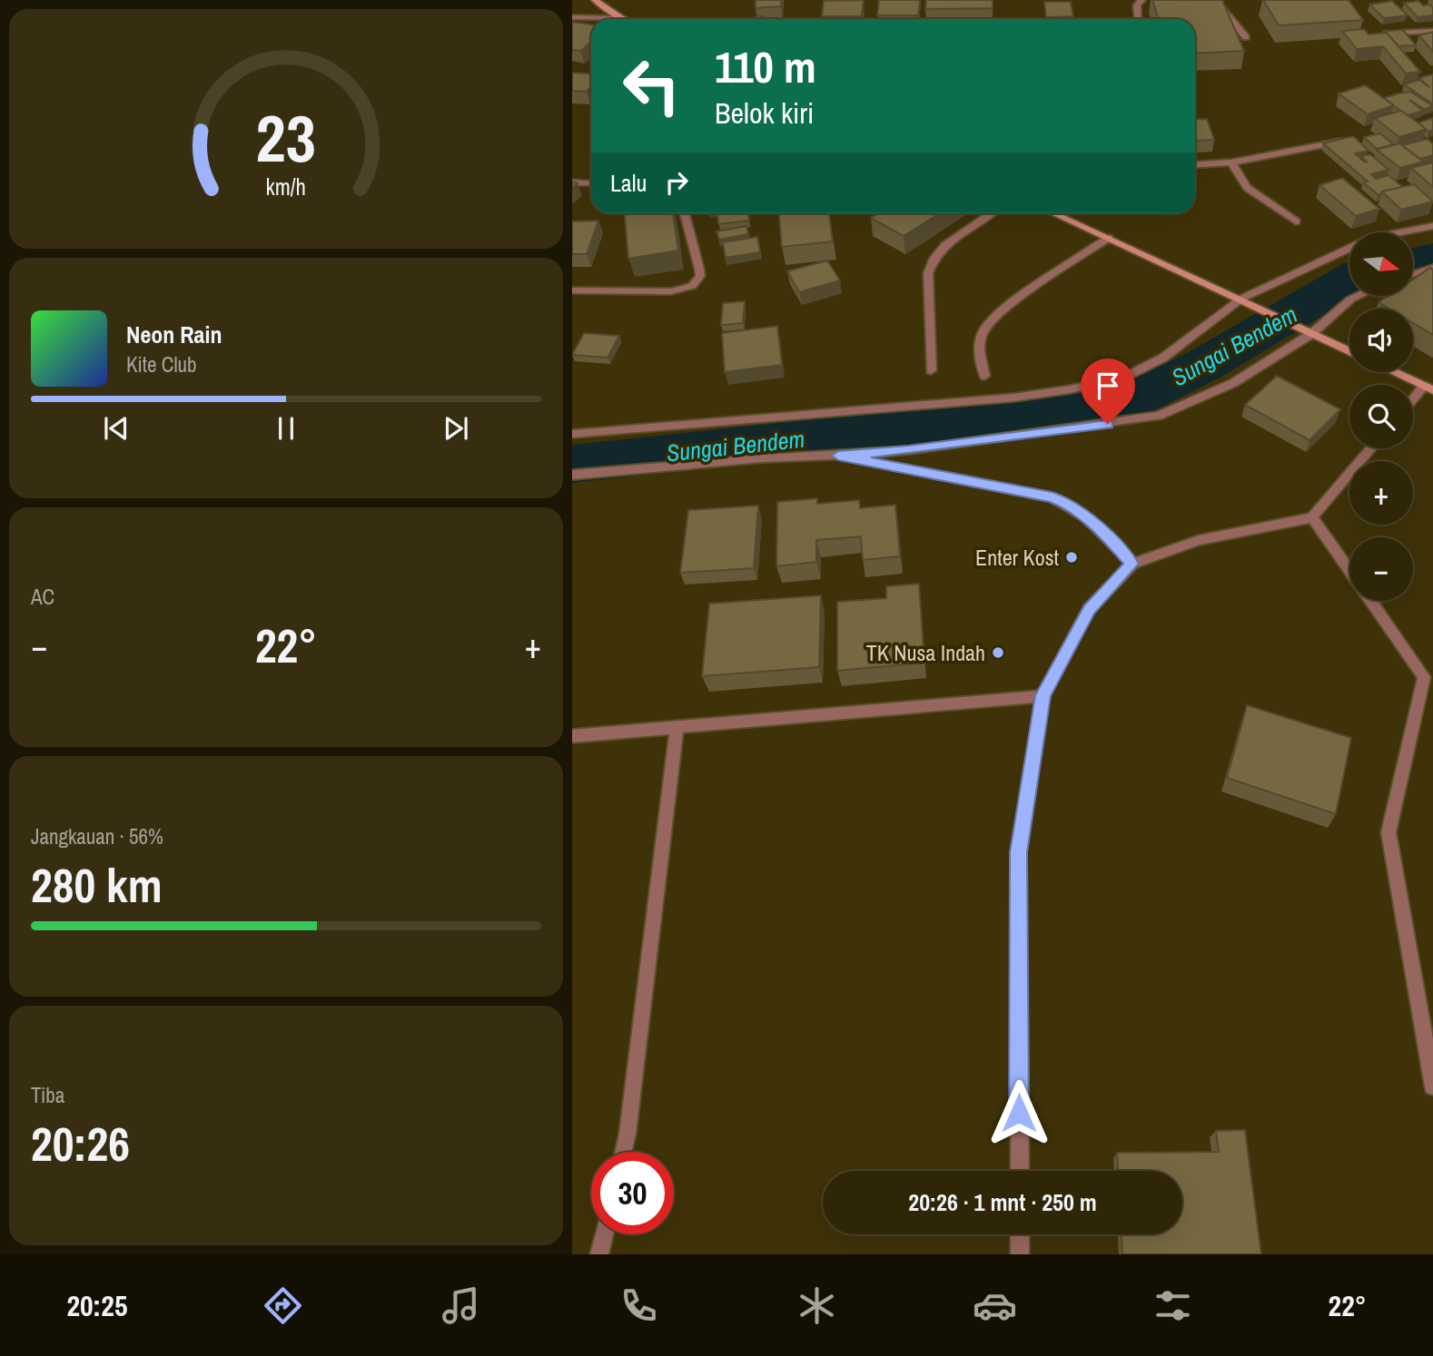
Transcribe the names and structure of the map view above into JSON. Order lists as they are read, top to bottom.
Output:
{
  "water": ["Sungai Bendem"],
  "places": ["Enter Kost", "TK Nusa Indah"],
  "north": "right",
  "page": {
    "turn": ["110 m", "Belok kiri"],
    "then": "Lalu",
    "map_buttons": ["+", "−"],
    "song": ["Neon Rain", "Kite Club"],
    "tile": [
      "AC",
      ["Jangkauan · 56%", "280 km"],
      ["Tiba", "20:26"]
    ],
    "heat": ["−", "22°", "+"],
    "limit": "30",
    "trip": "20:26 · 1 mnt · 250 m",
    "tabs": ["20:25", "22°"],
    "gauge": ["23", "km/h"]
  }
}
